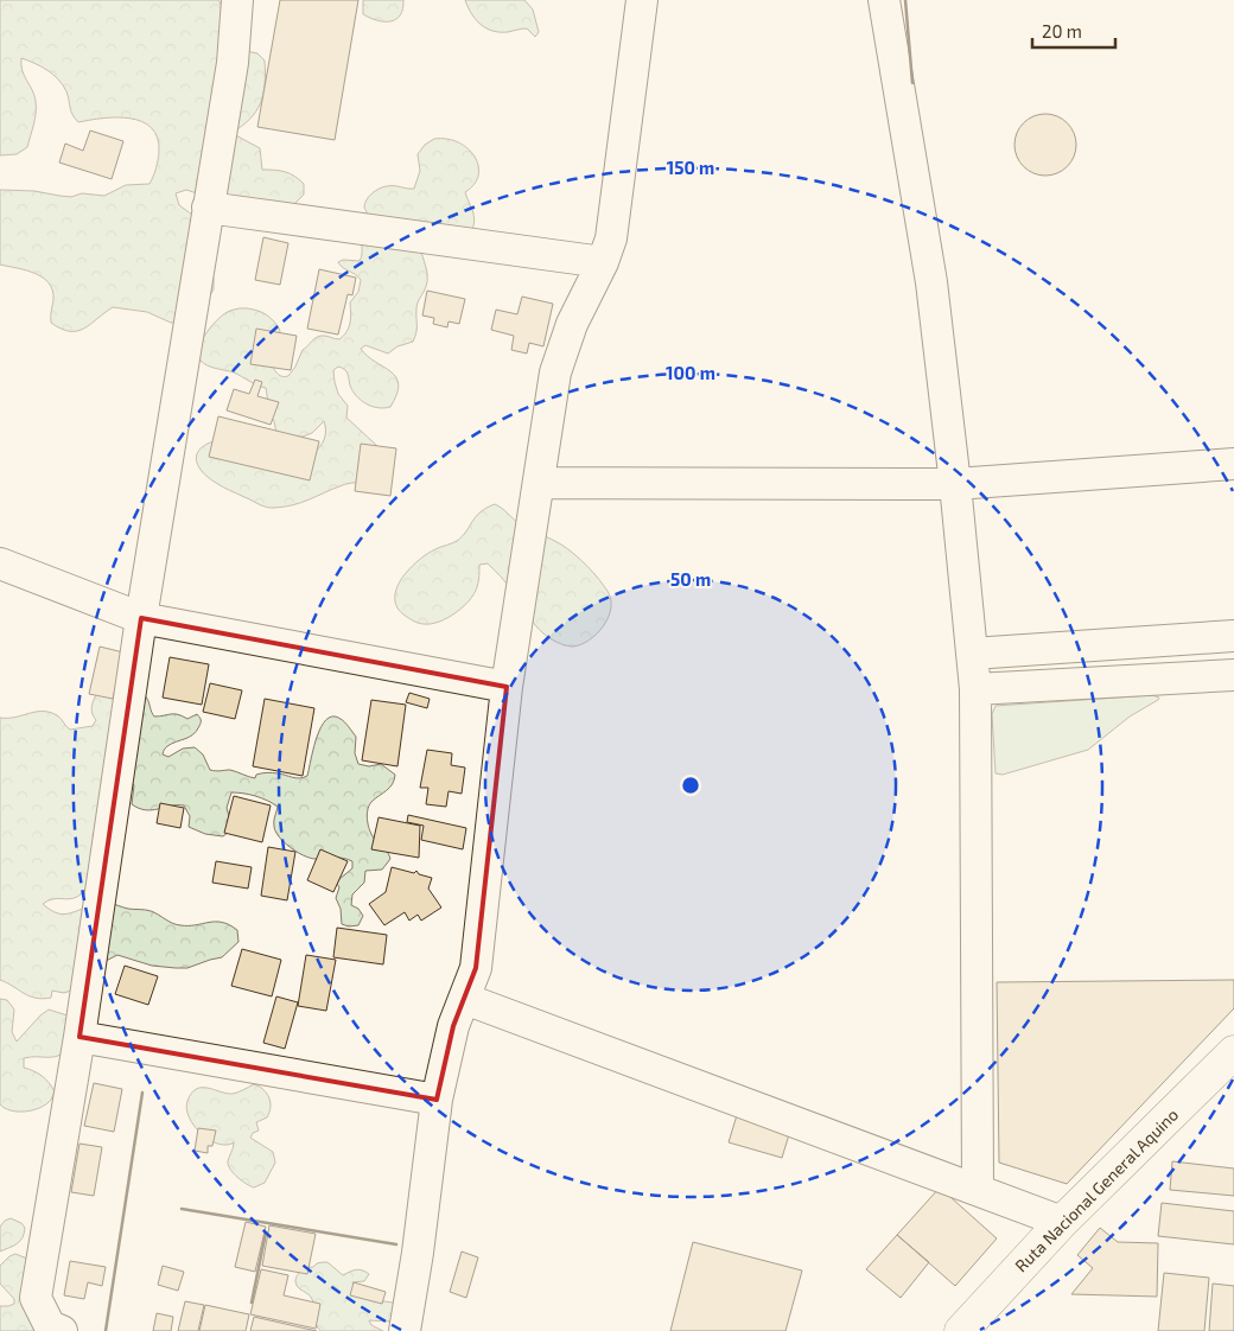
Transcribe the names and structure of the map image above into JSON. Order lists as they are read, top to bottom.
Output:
{
  "streets": {
    "highway": ["Ruta Nacional General Aquino"]
  },
  "scale_bar": "20 m",
  "rings": ["150 m", "100 m", "50 m"]
}
